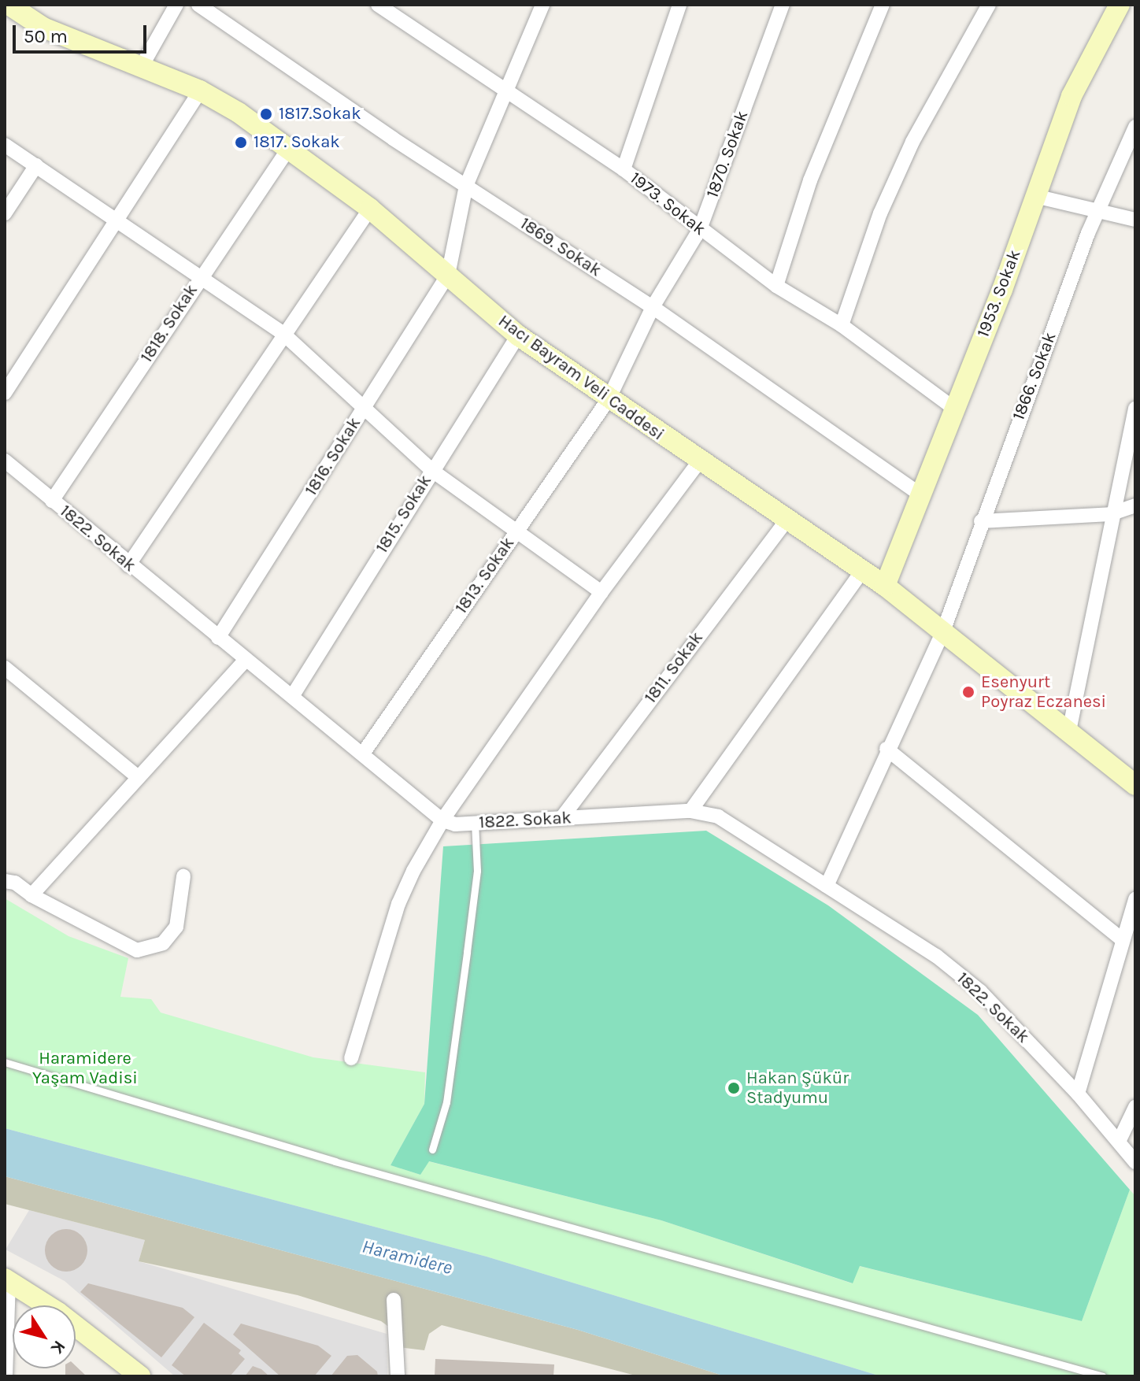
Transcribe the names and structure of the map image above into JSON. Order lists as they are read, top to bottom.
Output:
{
  "streets": {
    "main road": ["1953. Sokak", "Hacı Bayram Veli Caddesi"],
    "street": [
      "1870. Sokak",
      "1973. Sokak",
      "1869. Sokak",
      "1818. Sokak",
      "1866. Sokak",
      "1816. Sokak",
      "1815. Sokak",
      "1822. Sokak",
      "1813. Sokak",
      "1811. Sokak"
    ]
  },
  "crossings": [
    ["1870. Sokak", "1973. Sokak"],
    ["1870. Sokak", "1869. Sokak"],
    ["1870. Sokak", "Hacı Bayram Veli Caddesi"],
    ["1870. Sokak", "1813. Sokak"],
    ["1973. Sokak", "1953. Sokak"],
    ["1869. Sokak", "1953. Sokak"],
    ["1953. Sokak", "Hacı Bayram Veli Caddesi"],
    ["1818. Sokak", "Hacı Bayram Veli Caddesi"],
    ["1818. Sokak", "1822. Sokak"],
    ["1866. Sokak", "Hacı Bayram Veli Caddesi"],
    ["1866. Sokak", "1822. Sokak"],
    ["Hacı Bayram Veli Caddesi", "1816. Sokak"],
    ["Hacı Bayram Veli Caddesi", "1815. Sokak"],
    ["Hacı Bayram Veli Caddesi", "1813. Sokak"],
    ["Hacı Bayram Veli Caddesi", "1811. Sokak"],
    ["1816. Sokak", "1822. Sokak"],
    ["1815. Sokak", "1822. Sokak"],
    ["1822. Sokak", "1813. Sokak"],
    ["1822. Sokak", "1811. Sokak"]
  ],
  "water": ["Haramidere"],
  "parks": ["Haramidere Yaşam Vadisi"],
  "places": [
    "1817.Sokak",
    "1817. Sokak",
    "Esenyurt Poyraz Eczanesi",
    "Hakan Şükür Stadyumu"
  ],
  "scale_bar": "50 m",
  "north": "bottom right"
}
